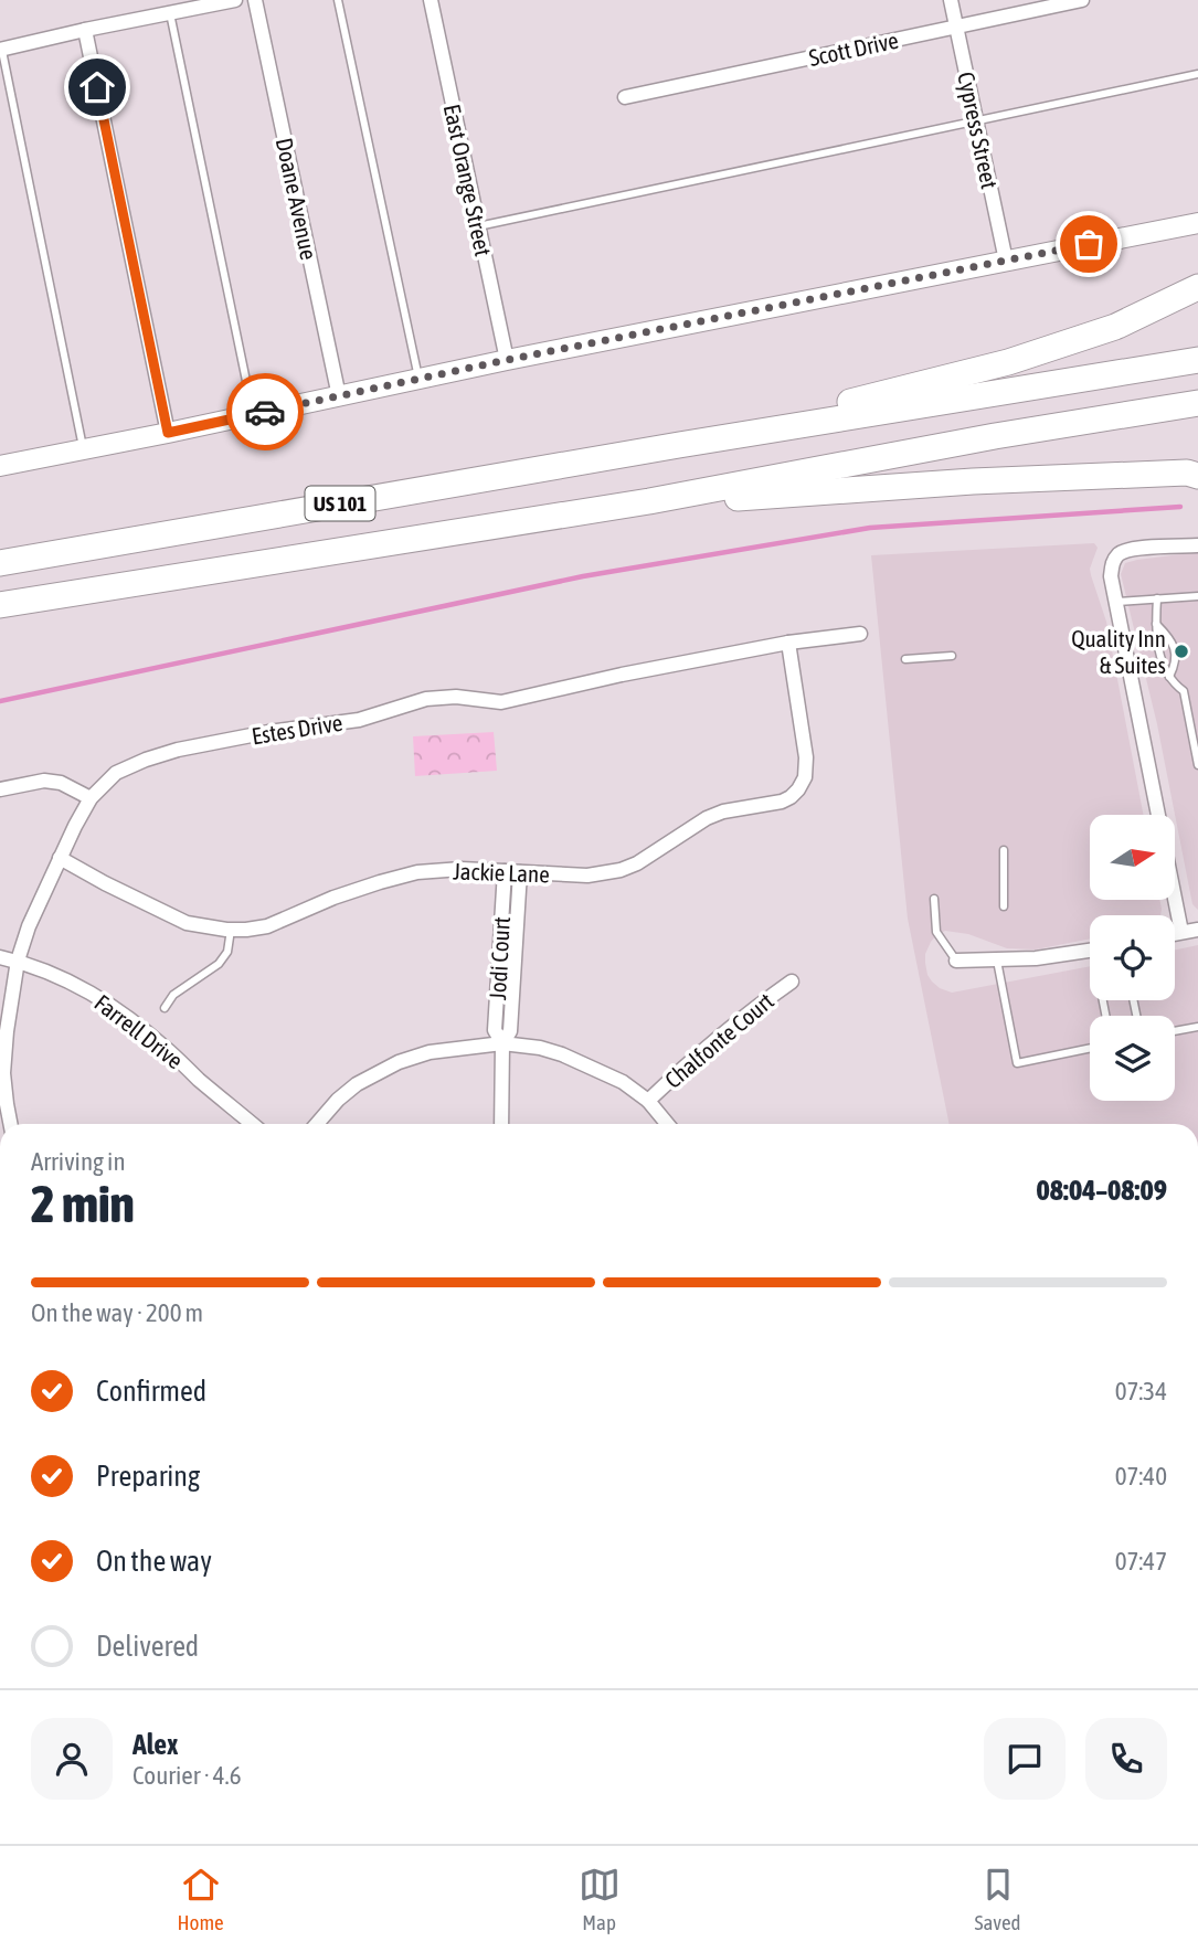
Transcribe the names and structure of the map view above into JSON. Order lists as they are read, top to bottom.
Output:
{
  "streets": {
    "highway": ["US 101"],
    "street": [
      "Scott Drive",
      "Cypress Street",
      "East Orange Street",
      "Doane Avenue",
      "Estes Drive",
      "Jackie Lane",
      "Jodi Court",
      "Farrell Drive",
      "Chalfonte Court"
    ]
  },
  "crossings": [
    ["Scott Drive", "Cypress Street"],
    ["Estes Drive", "Jackie Lane"],
    ["Estes Drive", "Farrell Drive"],
    ["Jackie Lane", "Jodi Court"]
  ],
  "places": ["Quality Inn & Suites"],
  "north": "right",
  "page": {
    "heading": ["2 min", "Arriving in", "08:04–08:09"],
    "panel": ["Alex", "Courier · 4.6"],
    "bar": "On the way · 200 m",
    "list": [
      ["Confirmed", "07:34"],
      ["Preparing", "07:40"],
      ["On the way", "07:47"],
      "Delivered"
    ],
    "tabs": ["Home", "Map", "Saved"]
  }
}
